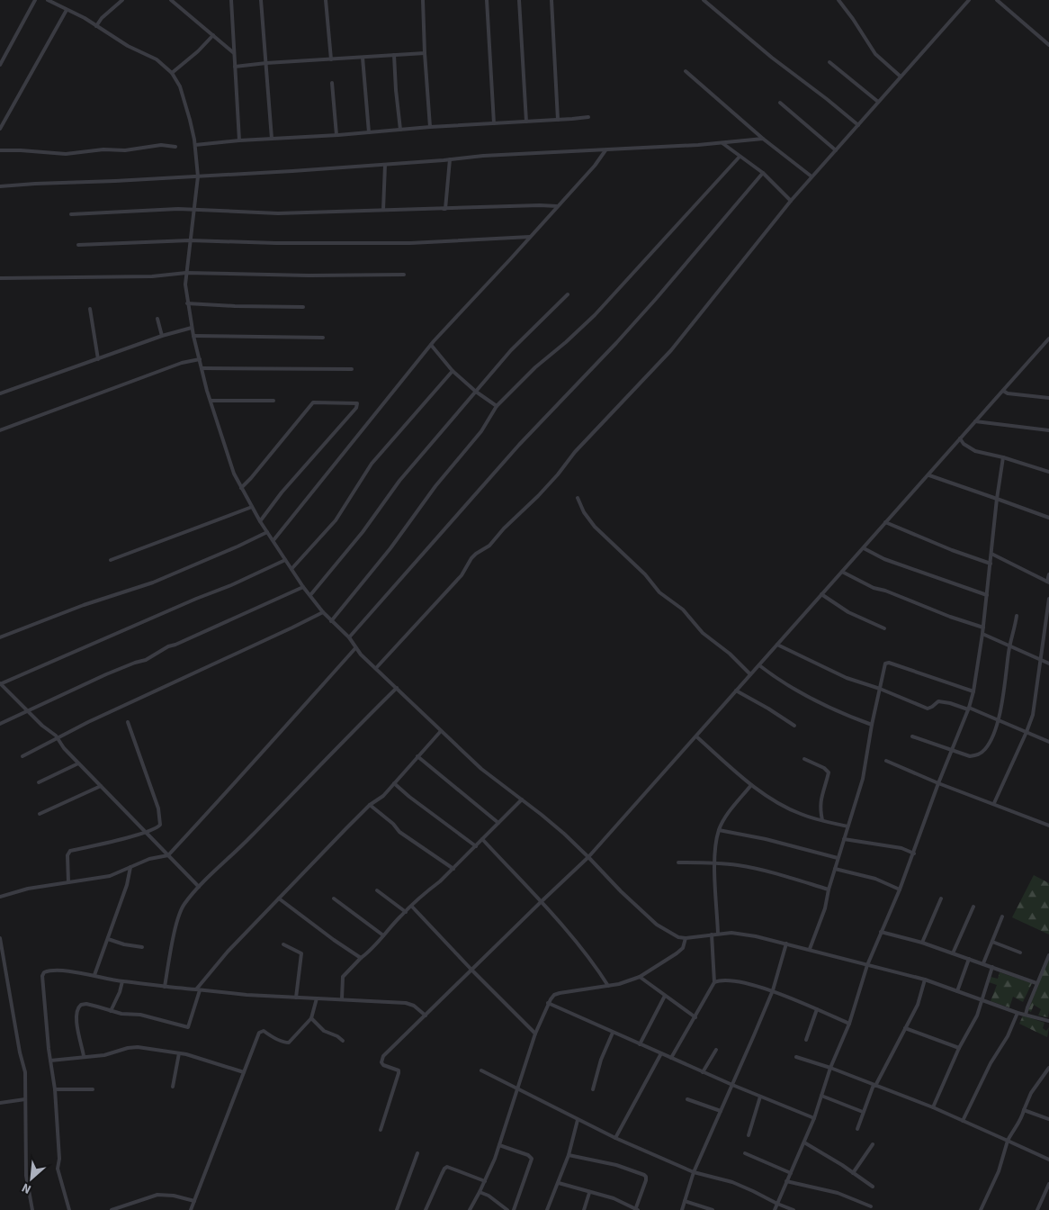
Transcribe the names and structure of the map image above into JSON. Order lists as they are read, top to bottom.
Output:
{
  "north": "bottom left"
}
